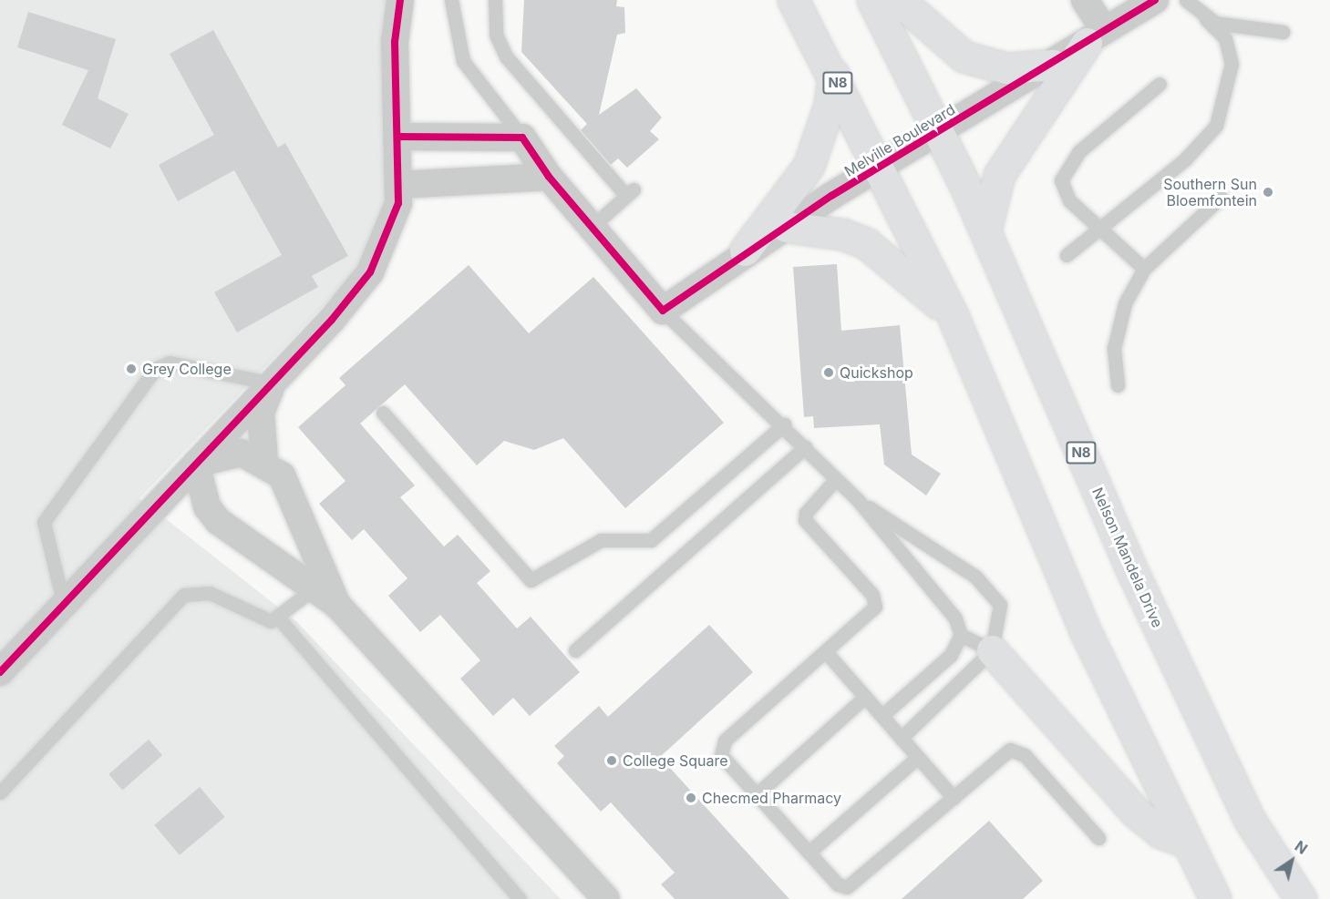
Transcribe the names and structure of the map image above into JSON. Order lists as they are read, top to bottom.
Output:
{
  "streets": {
    "highway": ["N8", "Nelson Mandela Drive"],
    "street": ["Melville Boulevard"]
  },
  "crossings": [
    ["N8", "Melville Boulevard"],
    ["Melville Boulevard", "Nelson Mandela Drive"]
  ],
  "places": [
    "Southern Sun Bloemfontein",
    "Grey College",
    "Quickshop",
    "College Square",
    "Checmed Pharmacy"
  ],
  "north": "top right"
}
